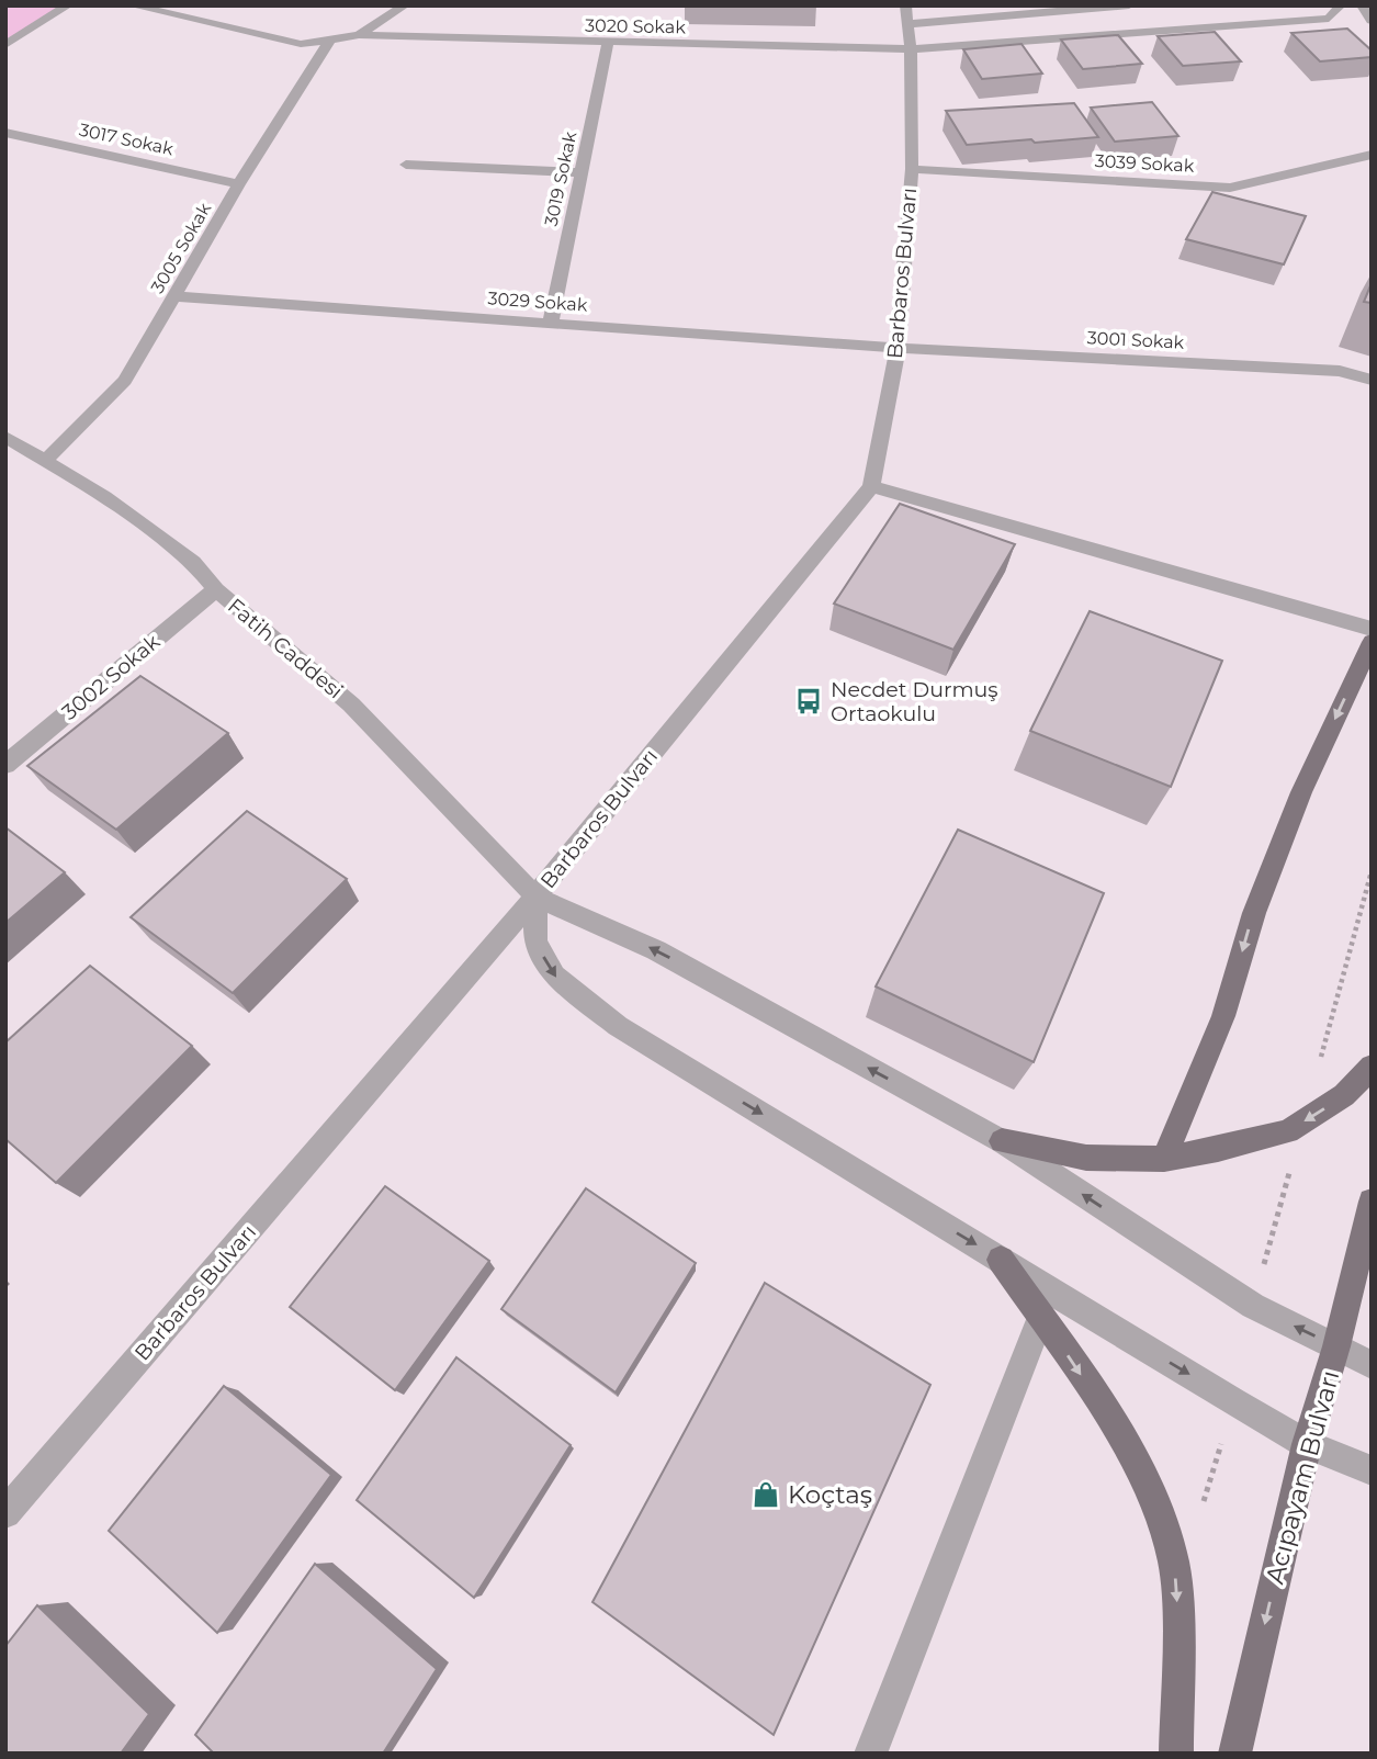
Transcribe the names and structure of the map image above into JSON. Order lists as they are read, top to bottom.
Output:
{
  "streets": {
    "main road": ["Acıpayam Bulvarı"],
    "street": [
      "3020 Sokak",
      "3017 Sokak",
      "3039 Sokak",
      "3019 Sokak",
      "3005 Sokak",
      "Barbaros Bulvarı",
      "3029 Sokak",
      "3001 Sokak",
      "Fatih Caddesi",
      "3002 Sokak"
    ]
  },
  "crossings": [
    ["3020 Sokak", "3019 Sokak"],
    ["3020 Sokak", "Barbaros Bulvarı"],
    ["3017 Sokak", "3005 Sokak"],
    ["3039 Sokak", "Barbaros Bulvarı"],
    ["3019 Sokak", "3029 Sokak"],
    ["3005 Sokak", "3029 Sokak"],
    ["3005 Sokak", "Fatih Caddesi"],
    ["Barbaros Bulvarı", "3029 Sokak"],
    ["Barbaros Bulvarı", "3001 Sokak"],
    ["Barbaros Bulvarı", "Fatih Caddesi"],
    ["3029 Sokak", "3001 Sokak"],
    ["Fatih Caddesi", "3002 Sokak"]
  ],
  "one_way": ["Acıpayam Bulvarı"],
  "places": {
    "bus stop": ["Necdet Durmuş Ortaokulu"],
    "shop": ["Koçtaş"]
  }
}
